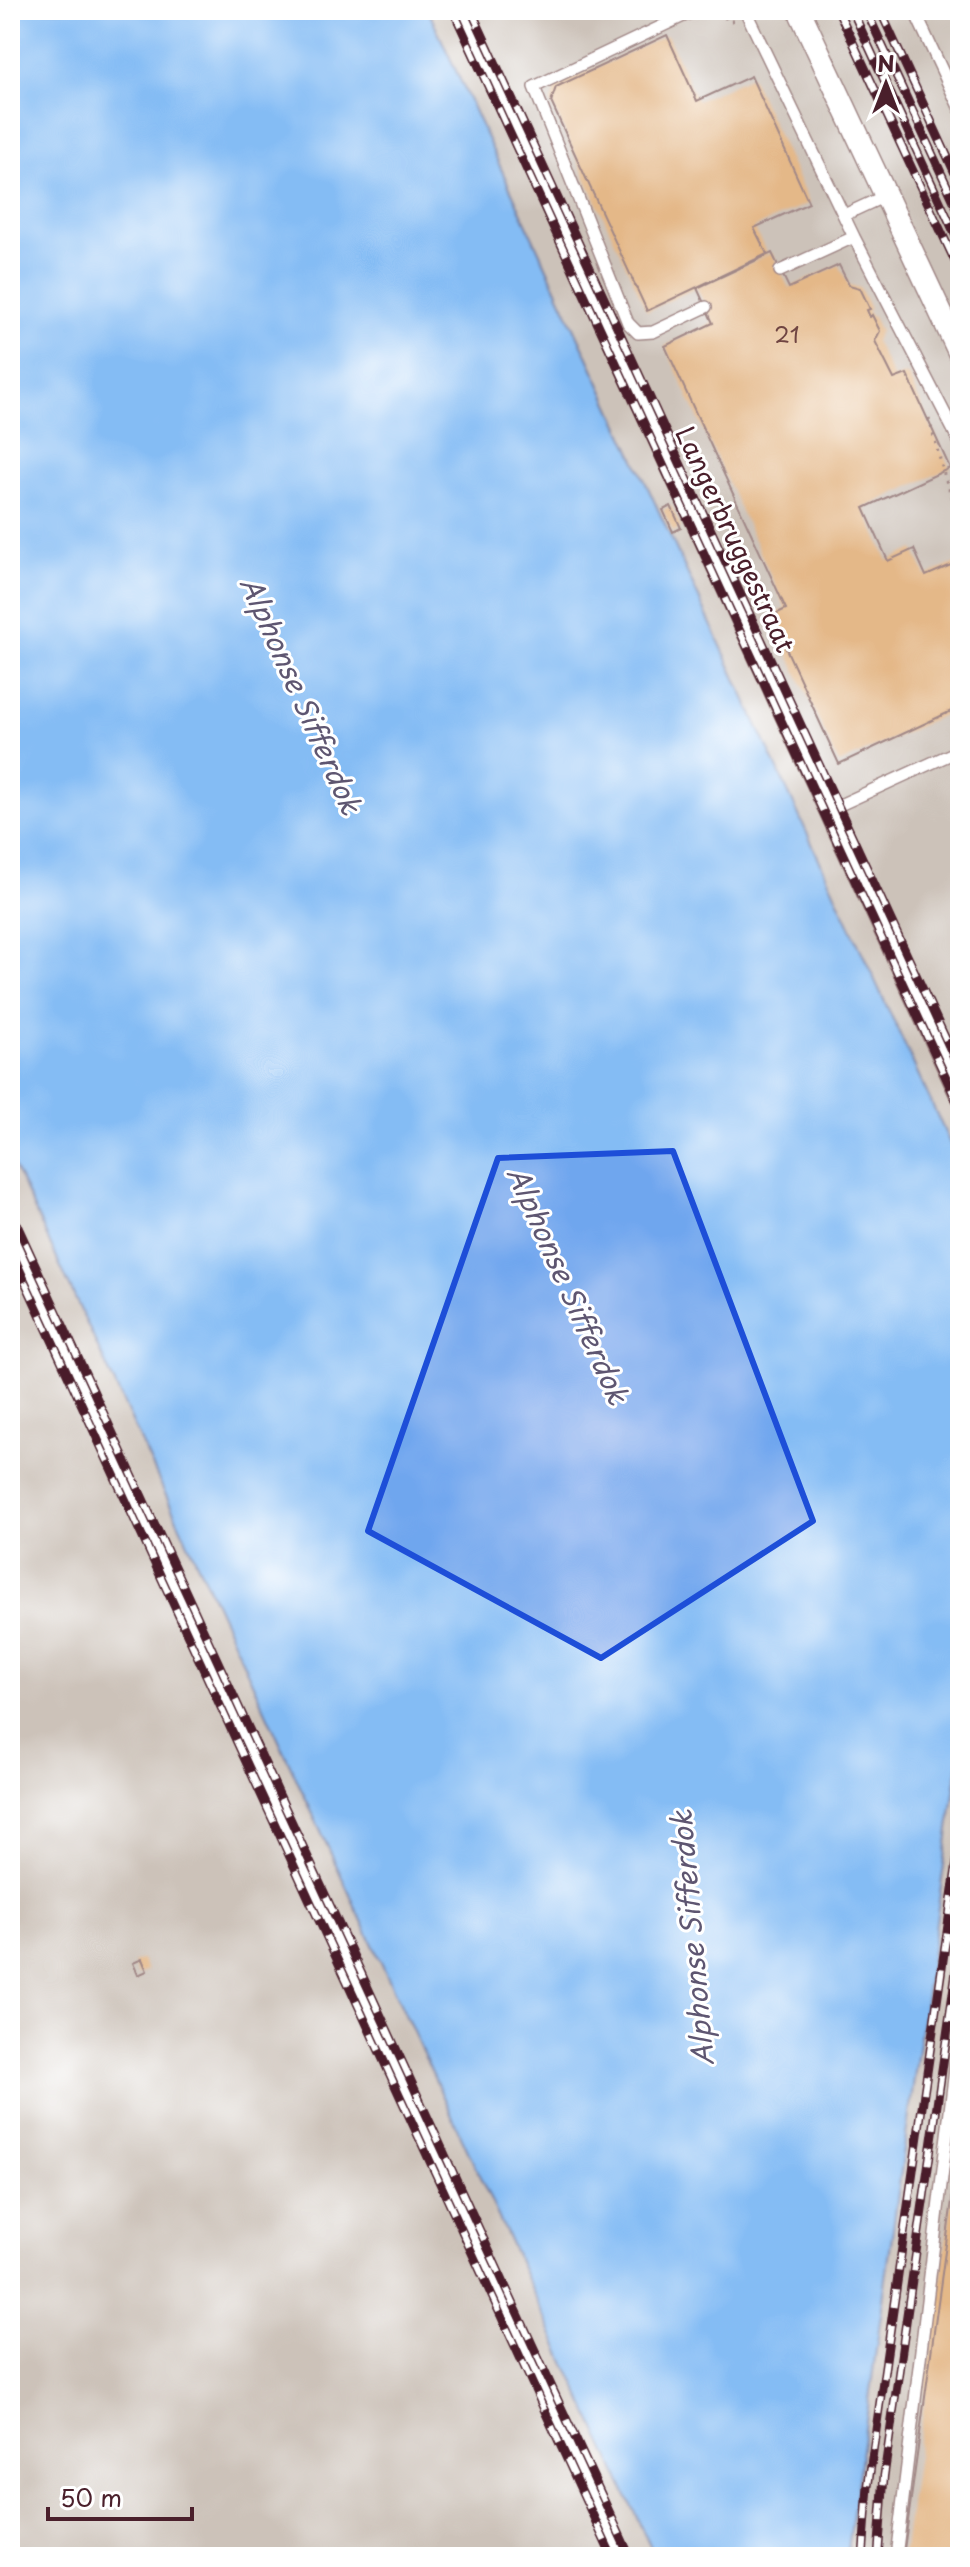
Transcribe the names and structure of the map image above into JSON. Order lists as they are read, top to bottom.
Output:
{
  "streets": {
    "street": ["Langerbruggestraat"]
  },
  "water": ["Alphonse Sifferdok"],
  "house_numbers": ["21"],
  "scale_bar": "50 m",
  "north": "top"
}
